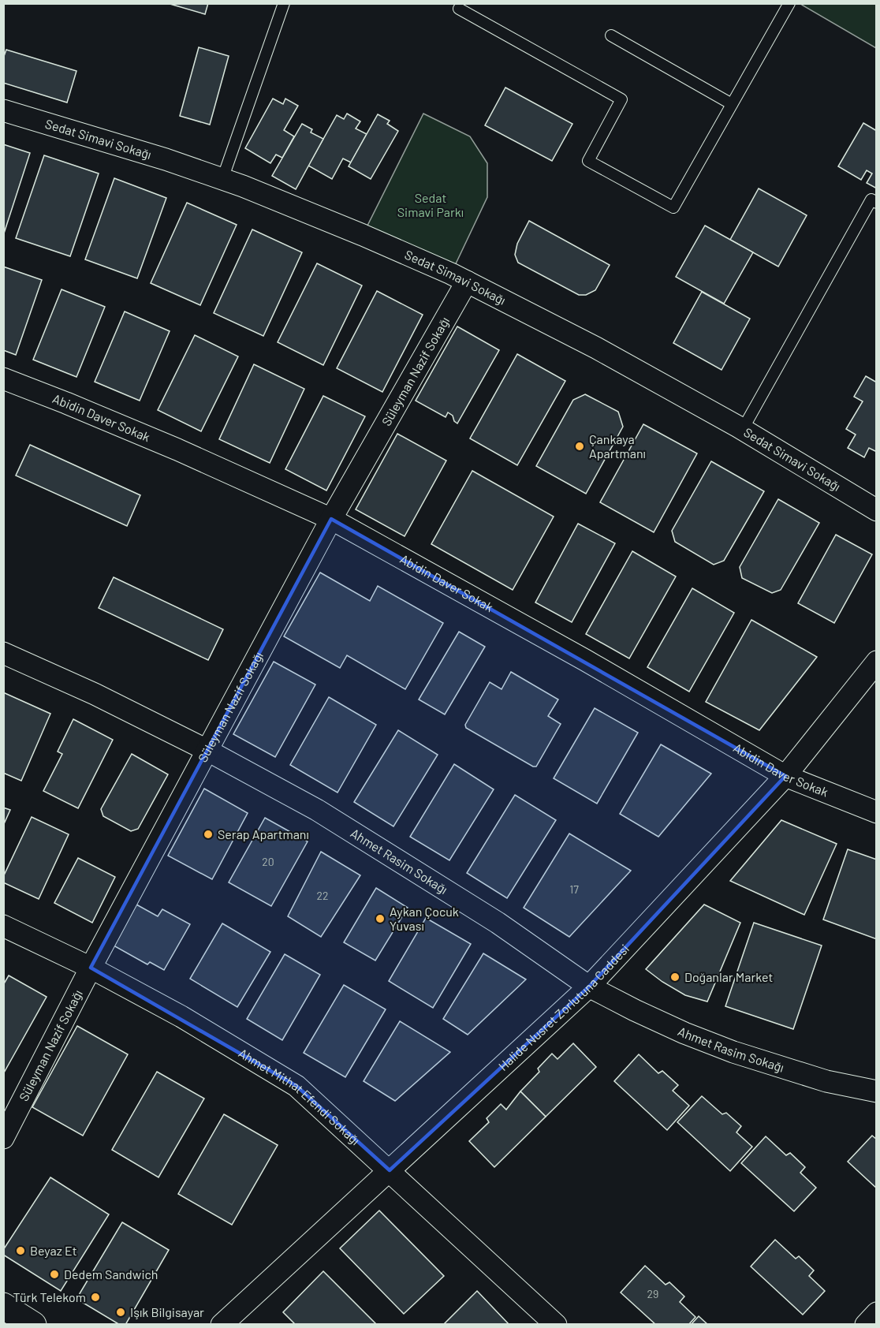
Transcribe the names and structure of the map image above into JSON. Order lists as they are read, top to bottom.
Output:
{
  "streets": {
    "street": [
      "Sedat Simavi Sokağı",
      "Süleyman Nazif Sokağı",
      "Abidin Daver Sokak",
      "Ahmet Rasim Sokağı",
      "Halide Nusret Zorlutuna Caddesi",
      "Ahmet Mithat Efendi Sokağı"
    ]
  },
  "crossings": [
    ["Sedat Simavi Sokağı", "Süleyman Nazif Sokağı"],
    ["Süleyman Nazif Sokağı", "Abidin Daver Sokak"],
    ["Süleyman Nazif Sokağı", "Ahmet Rasim Sokağı"],
    ["Süleyman Nazif Sokağı", "Ahmet Mithat Efendi Sokağı"],
    ["Abidin Daver Sokak", "Halide Nusret Zorlutuna Caddesi"],
    ["Ahmet Rasim Sokağı", "Halide Nusret Zorlutuna Caddesi"],
    ["Halide Nusret Zorlutuna Caddesi", "Ahmet Mithat Efendi Sokağı"]
  ],
  "parks": ["Sedat Simavi Parkı"],
  "places": [
    "Çankaya Apartmanı",
    "Serap Apartmanı",
    "Aykan Çocuk Yuvası",
    "Doğanlar Market",
    "Beyaz Et",
    "Dedem Sandwich",
    "Türk Telekom",
    "Işık Bilgisayar"
  ],
  "house_numbers": [
    "20",
    "17",
    "22",
    "29"
  ]
}
